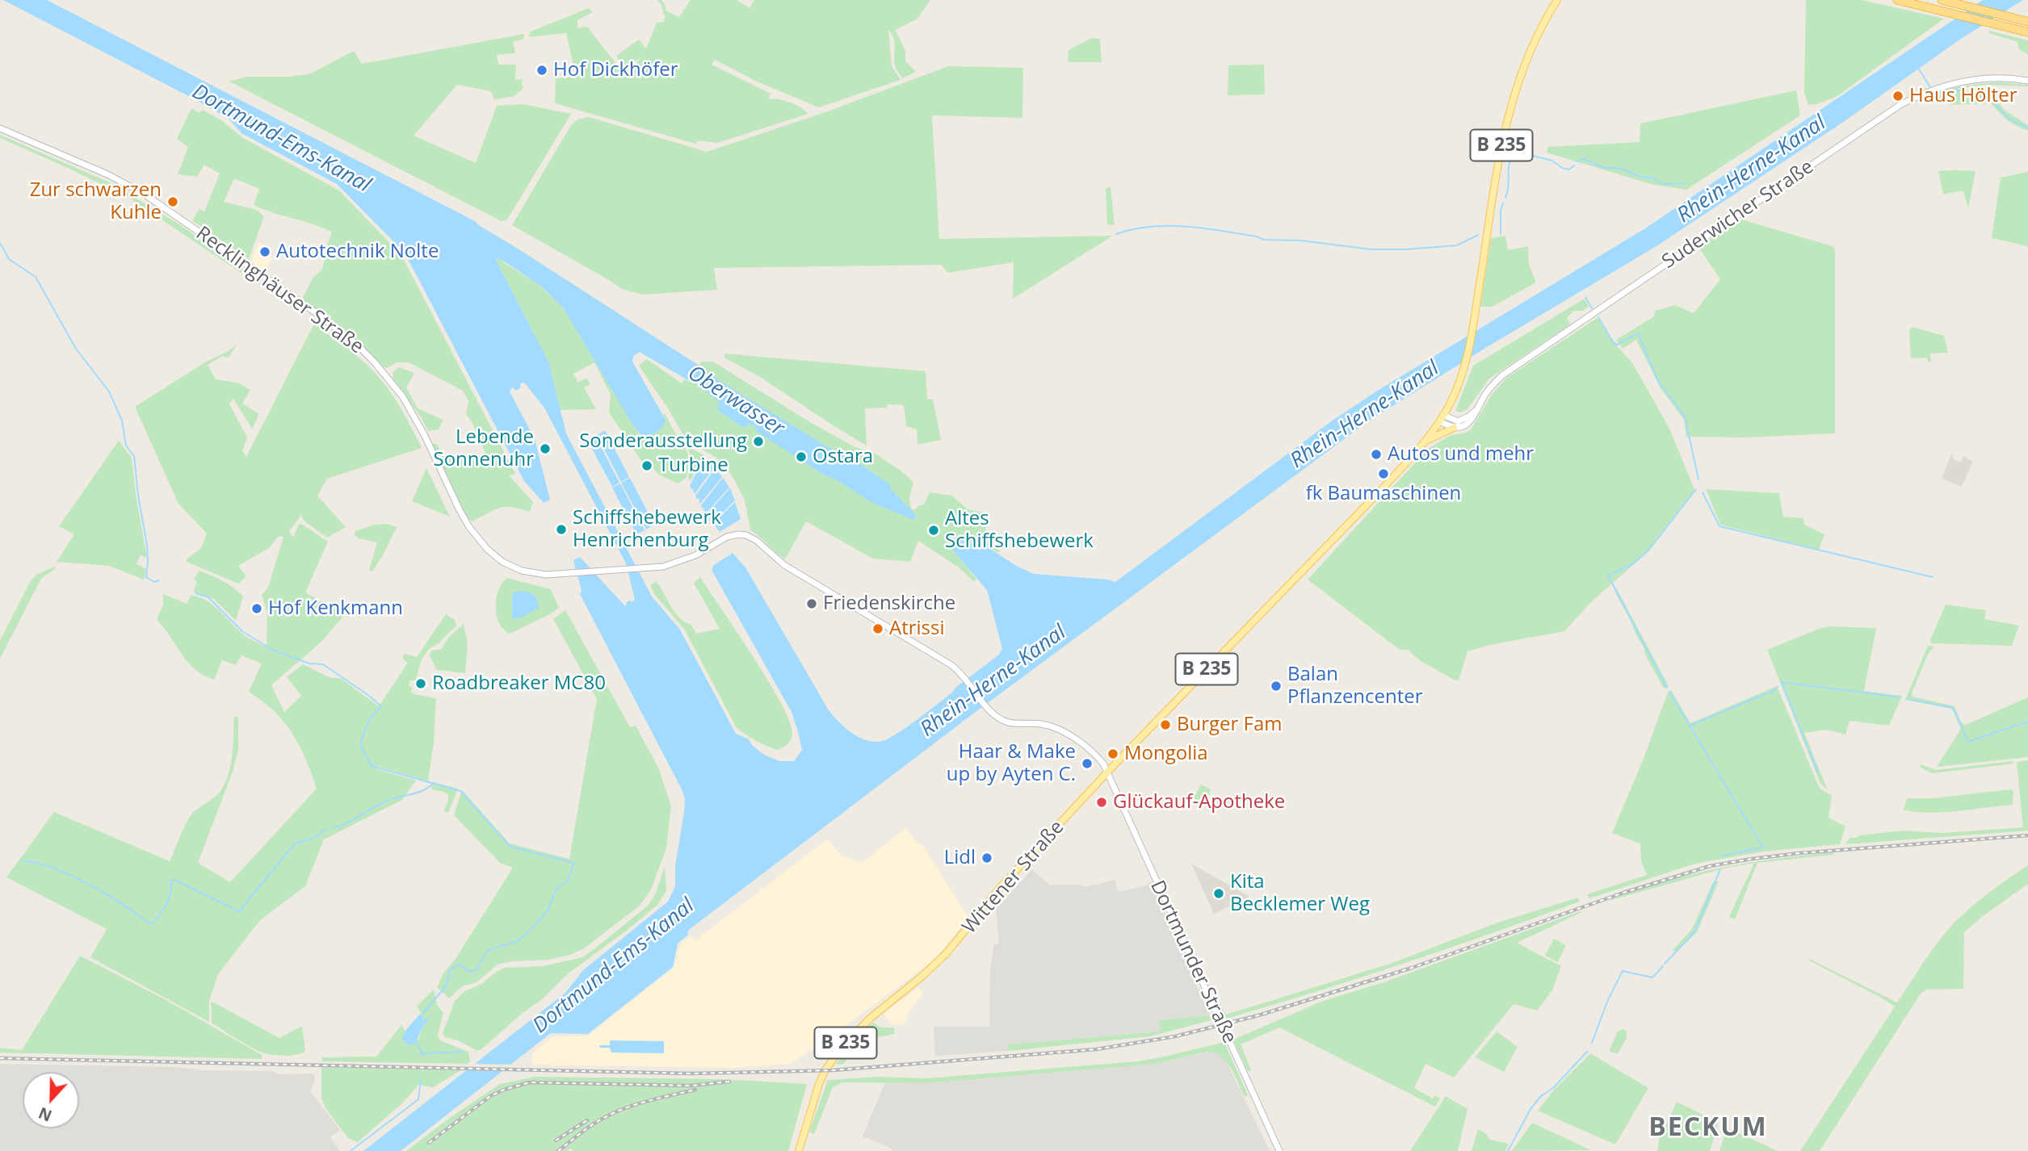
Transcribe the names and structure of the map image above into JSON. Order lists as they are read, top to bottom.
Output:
{
  "streets": {
    "main road": [
      "B 235",
      "Suderwicher Straße",
      "Recklinghäuser Straße",
      "Wittener Straße",
      "Dortmunder Straße"
    ]
  },
  "crossings": [
    ["B 235", "Suderwicher Straße"],
    ["B 235", "Wittener Straße"],
    ["Recklinghäuser Straße", "Dortmunder Straße"],
    ["Wittener Straße", "Dortmunder Straße"]
  ],
  "districts": ["BECKUM"],
  "water": ["Dortmund-Ems-Kanal", "Rhein-Herne-Kanal", "Oberwasser"],
  "places": [
    "Hof Dickhöfer",
    "Haus Hölter",
    "Zur schwarzen Kuhle",
    "Autotechnik Nolte",
    "Sonderausstellung",
    "Lebende Sonnenuhr",
    "Autos und mehr",
    "Ostara",
    "Turbine",
    "fk Baumaschinen",
    "Schiffshebewerk Henrichenburg",
    "Altes Schiffshebewerk",
    "Friedenskirche",
    "Hof Kenkmann",
    "Atrissi",
    "Roadbreaker MC80",
    "Balan Pflanzencenter",
    "Burger Fam",
    "Mongolia",
    "Haar & Make up by Ayten C.",
    "Glückauf-Apotheke",
    "Lidl",
    "Kita Becklemer Weg"
  ],
  "north": "bottom"
}
